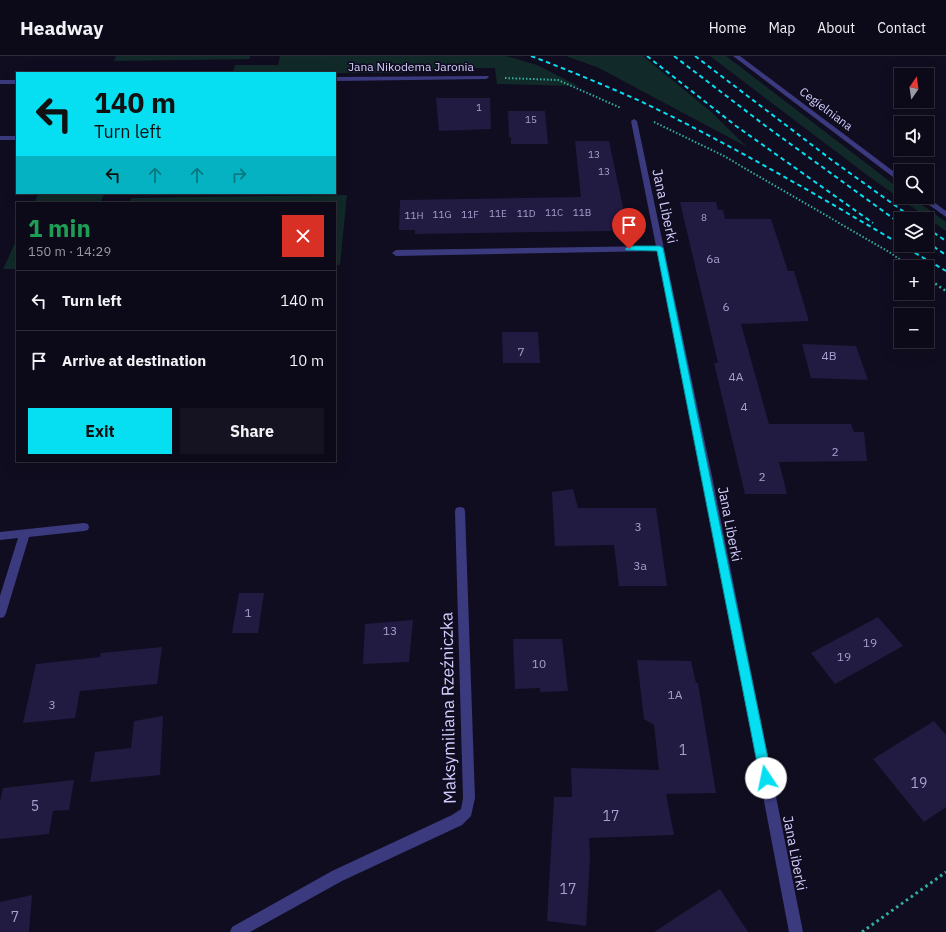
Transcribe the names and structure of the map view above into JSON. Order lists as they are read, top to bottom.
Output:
{
  "streets": {
    "street": [
      "Jana Nikodema Jaronia",
      "Cegielniana",
      "Jana Liberki",
      "Maksymiliana Rzeźniczka"
    ]
  },
  "house_numbers": [
    "1",
    "15",
    "13",
    "13",
    "11C",
    "11B",
    "11E",
    "11D",
    "11G",
    "11F",
    "11H",
    "8",
    "6a",
    "6",
    "7",
    "4B",
    "4A",
    "4",
    "2",
    "2",
    "3",
    "3a",
    "1",
    "13",
    "19",
    "19",
    "10",
    "1A",
    "3",
    "1",
    "19",
    "5",
    "17",
    "17",
    "7"
  ],
  "north": "top",
  "page": {
    "header": "Headway",
    "nav": [
      "Home",
      "Map",
      "About",
      "Contact"
    ],
    "map_buttons": ["+", "−"],
    "turn": ["140 m", "Turn left"],
    "heading": ["1 min", "150 m · 14:29"],
    "list": [
      {
        "name": "Turn left",
        "value": "140 m"
      },
      {
        "name": "Arrive at destination",
        "value": "10 m"
      }
    ],
    "buttons": ["Exit", "Share"]
  }
}
